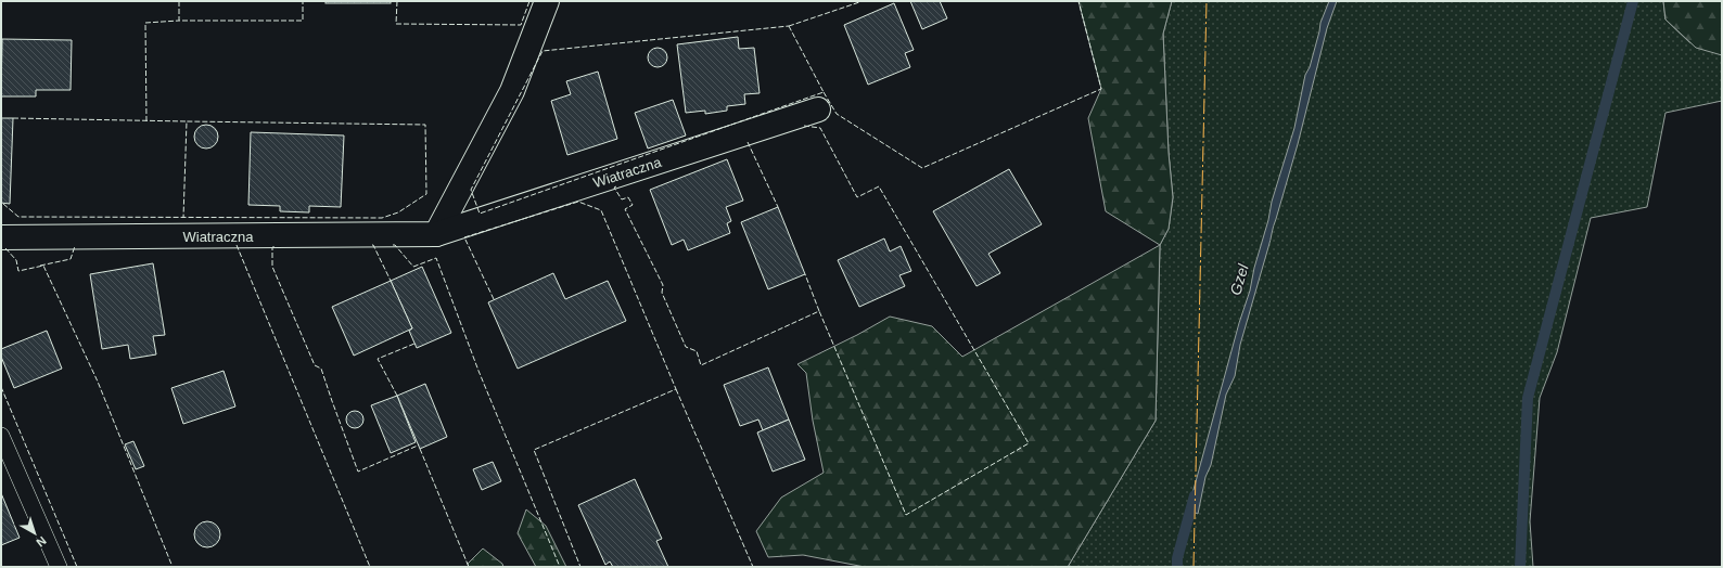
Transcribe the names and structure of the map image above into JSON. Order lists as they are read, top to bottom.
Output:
{
  "streets": {
    "street": ["Wiatraczna"]
  },
  "water": ["Gzel"],
  "north": "bottom right"
}
